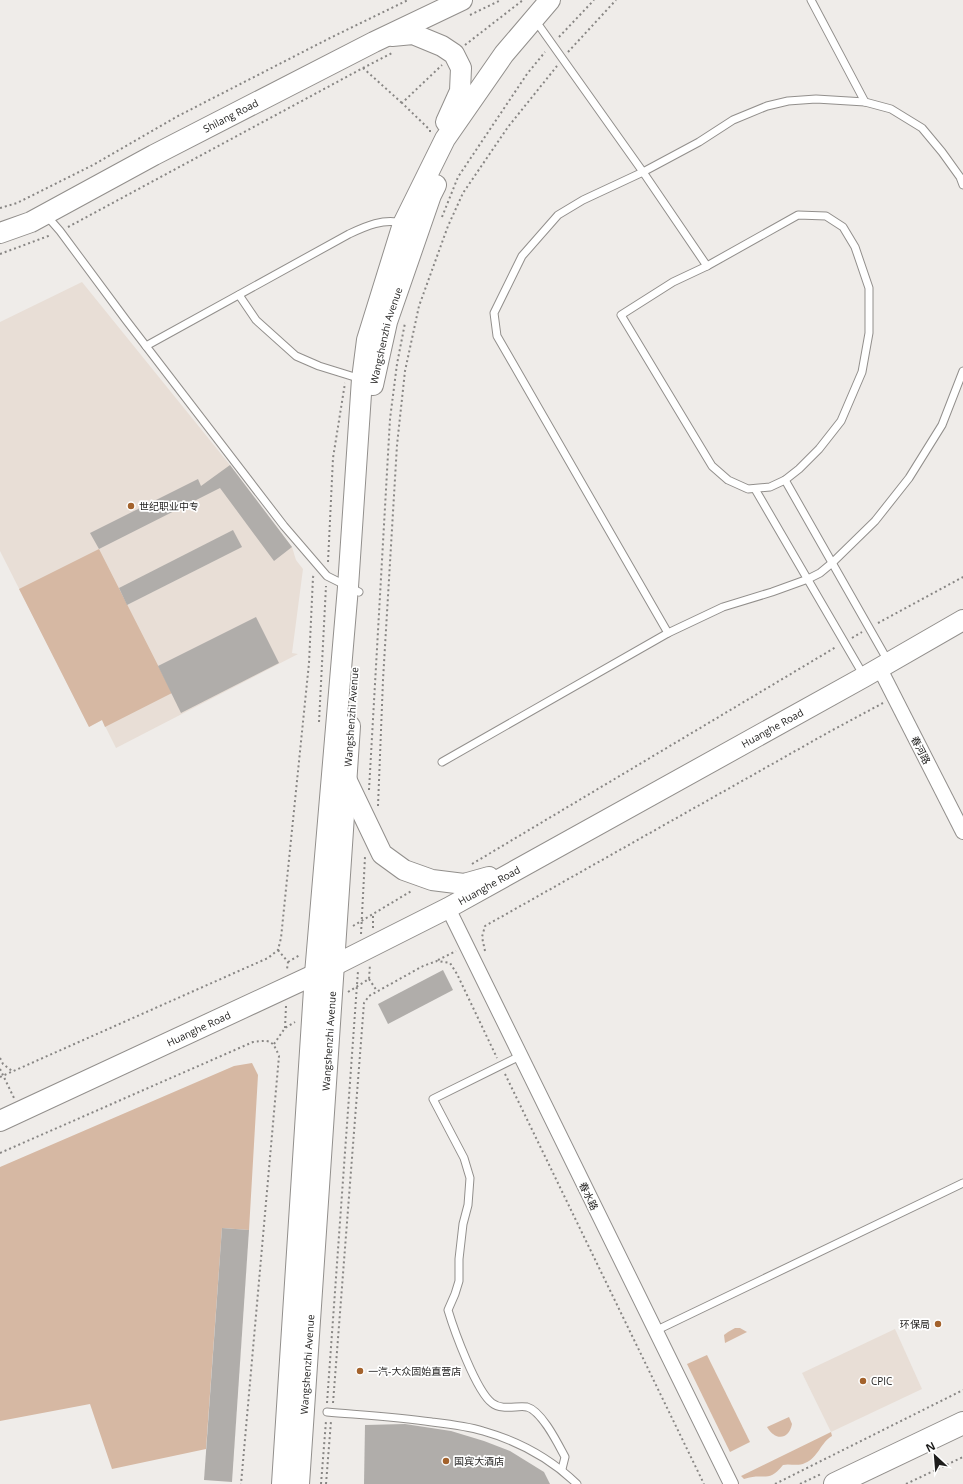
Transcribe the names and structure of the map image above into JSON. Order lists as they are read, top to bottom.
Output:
{
  "streets": {
    "main road": ["Shilang Road", "Wangshenzhi Avenue", "Huanghe Road"],
    "street": ["春河路", "春水路"]
  },
  "crossings": [
    ["Wangshenzhi Avenue", "Huanghe Road"],
    ["Huanghe Road", "春河路"],
    ["Huanghe Road", "春水路"]
  ],
  "places": [
    "世纪职业中专",
    "环保局",
    "一汽-大众固始直营店",
    "CPIC",
    "国宾大酒店"
  ],
  "north": "top left"
}
